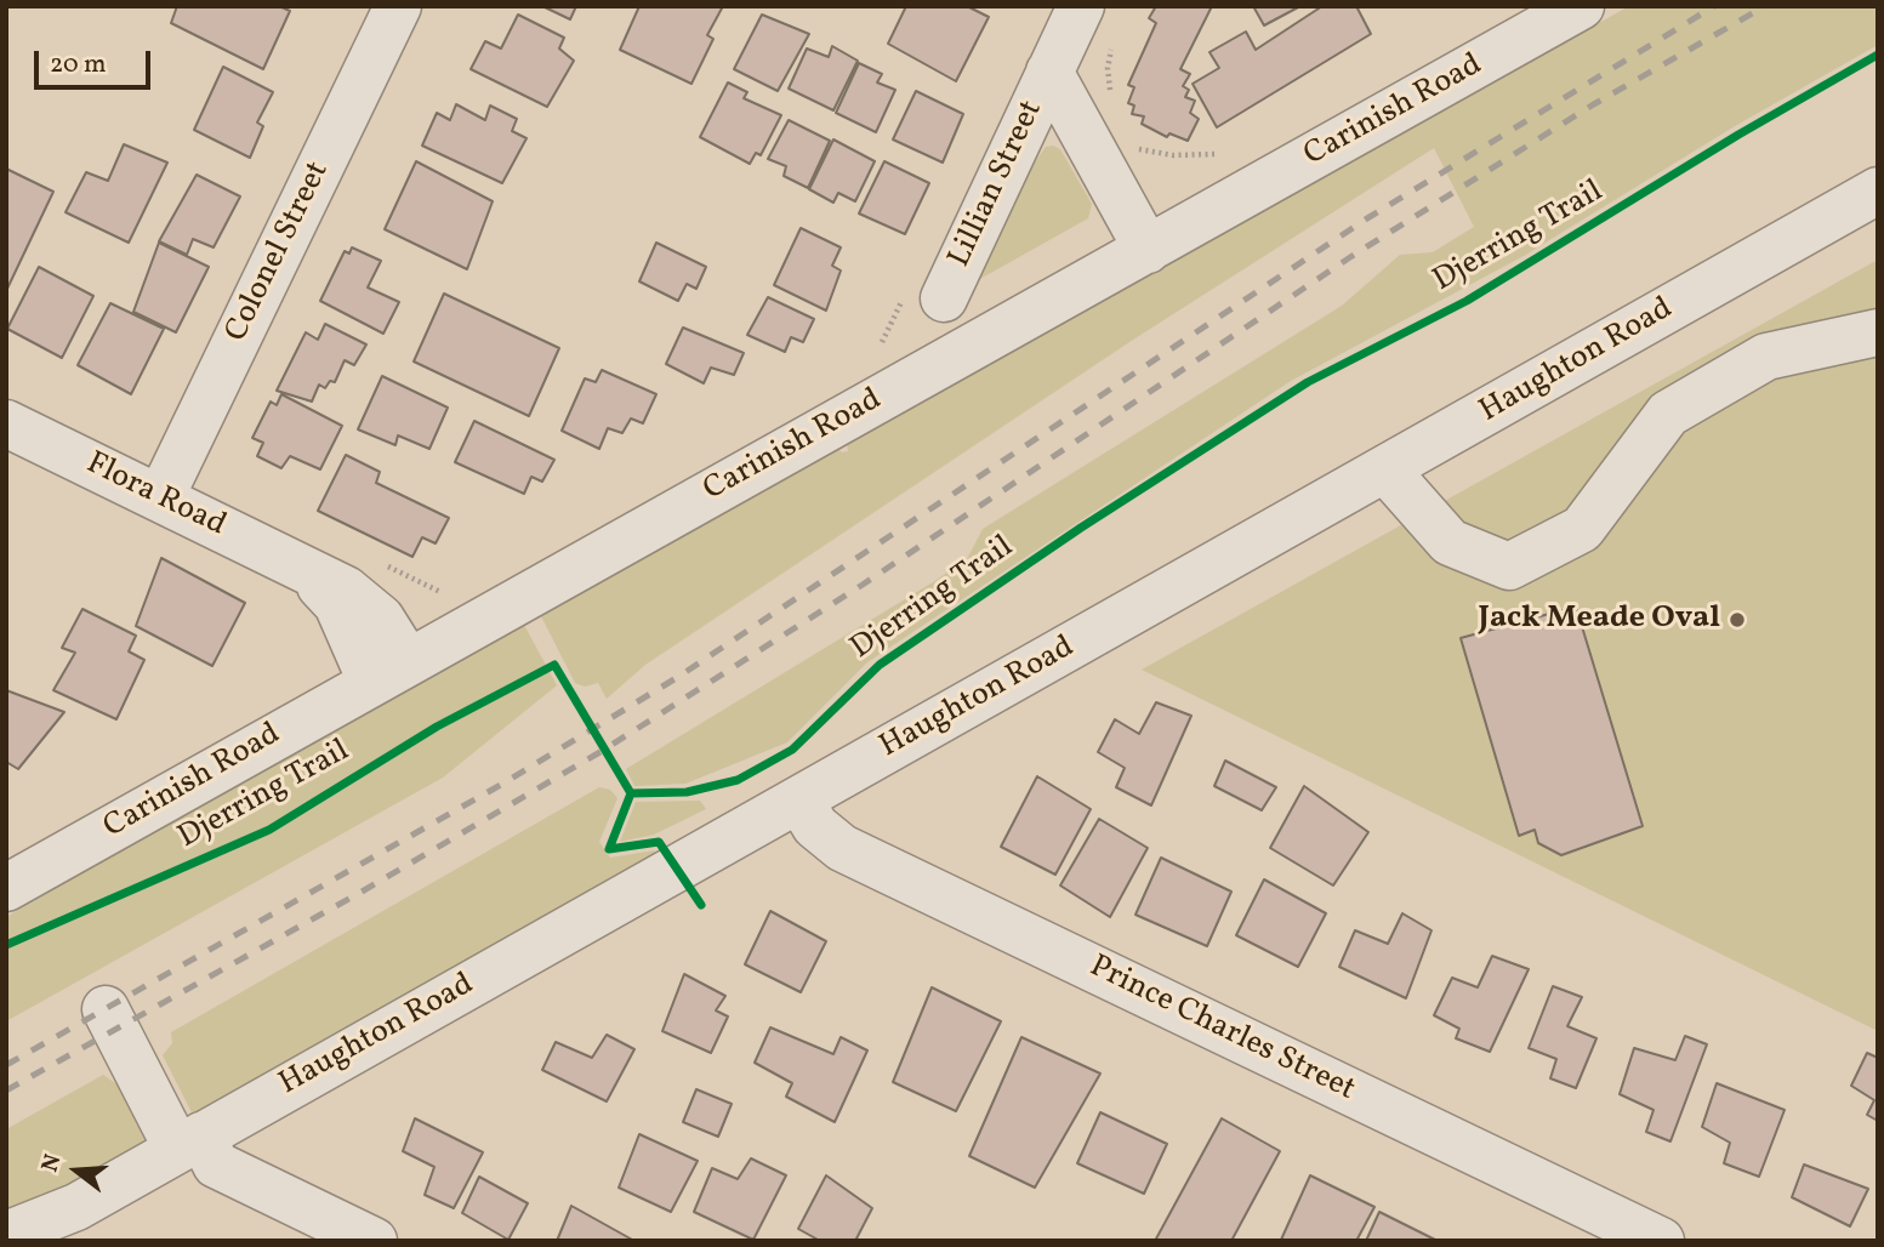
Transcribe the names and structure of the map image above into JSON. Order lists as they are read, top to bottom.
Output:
{
  "streets": {
    "street": [
      "Carinish Road",
      "Lillian Street",
      "Colonel Street",
      "Haughton Road",
      "Flora Road",
      "Prince Charles Street"
    ],
    "cycle path": ["Djerring Trail"]
  },
  "crossings": [
    ["Carinish Road", "Lillian Street"],
    ["Carinish Road", "Flora Road"],
    ["Colonel Street", "Flora Road"],
    ["Haughton Road", "Prince Charles Street"]
  ],
  "places": ["Jack Meade Oval"],
  "scale_bar": "20 m",
  "north": "left"
}
